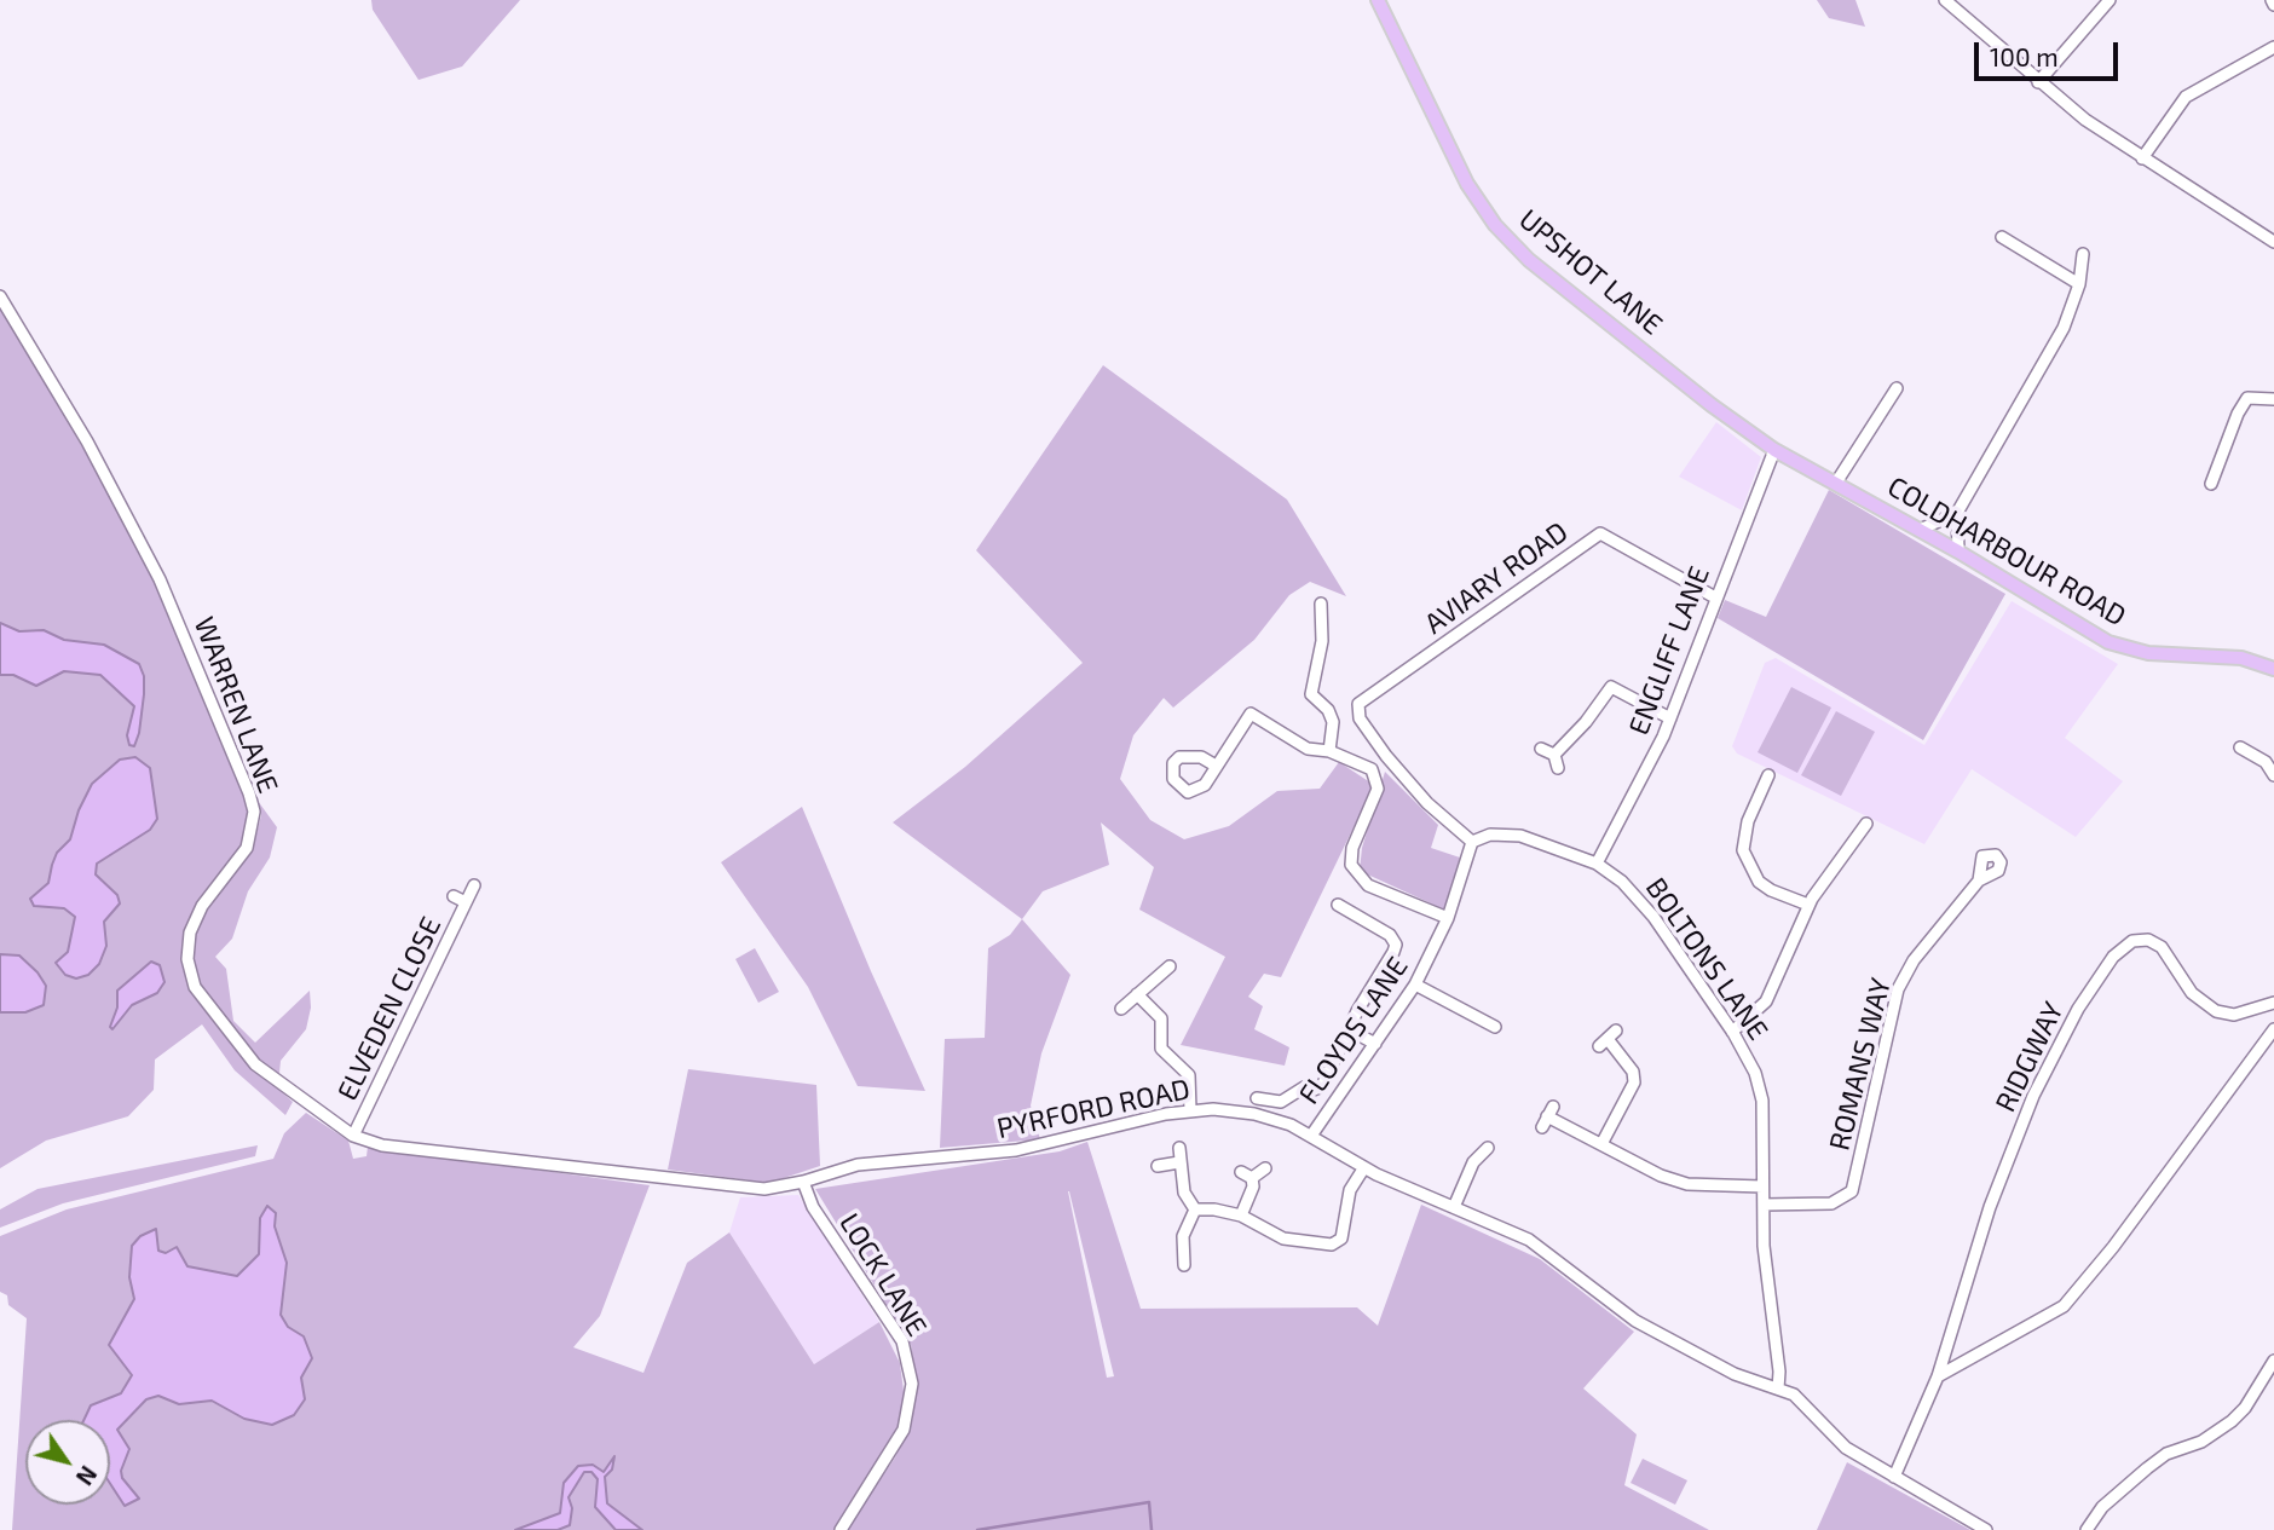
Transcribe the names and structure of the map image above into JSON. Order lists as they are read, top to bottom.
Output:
{
  "streets": {
    "main road": ["UPSHOT LANE", "COLDHARBOUR ROAD"],
    "street": [
      "AVIARY ROAD",
      "ENGLIFF LANE",
      "WARREN LANE",
      "BOLTONS LANE",
      "ELVEDEN CLOSE",
      "FLOYDS LANE",
      "RIDGWAY",
      "ROMANS WAY",
      "PYRFORD ROAD",
      "LOCK LANE"
    ]
  },
  "crossings": [
    ["UPSHOT LANE", "COLDHARBOUR ROAD"],
    ["UPSHOT LANE", "ENGLIFF LANE"],
    ["COLDHARBOUR ROAD", "ENGLIFF LANE"],
    ["AVIARY ROAD", "ENGLIFF LANE"],
    ["AVIARY ROAD", "BOLTONS LANE"],
    ["AVIARY ROAD", "FLOYDS LANE"],
    ["ENGLIFF LANE", "BOLTONS LANE"],
    ["WARREN LANE", "ELVEDEN CLOSE"],
    ["WARREN LANE", "PYRFORD ROAD"],
    ["BOLTONS LANE", "FLOYDS LANE"],
    ["BOLTONS LANE", "ROMANS WAY"],
    ["BOLTONS LANE", "PYRFORD ROAD"],
    ["ELVEDEN CLOSE", "PYRFORD ROAD"],
    ["FLOYDS LANE", "PYRFORD ROAD"],
    ["RIDGWAY", "PYRFORD ROAD"],
    ["PYRFORD ROAD", "LOCK LANE"]
  ],
  "scale_bar": "100 m",
  "north": "bottom right"
}
